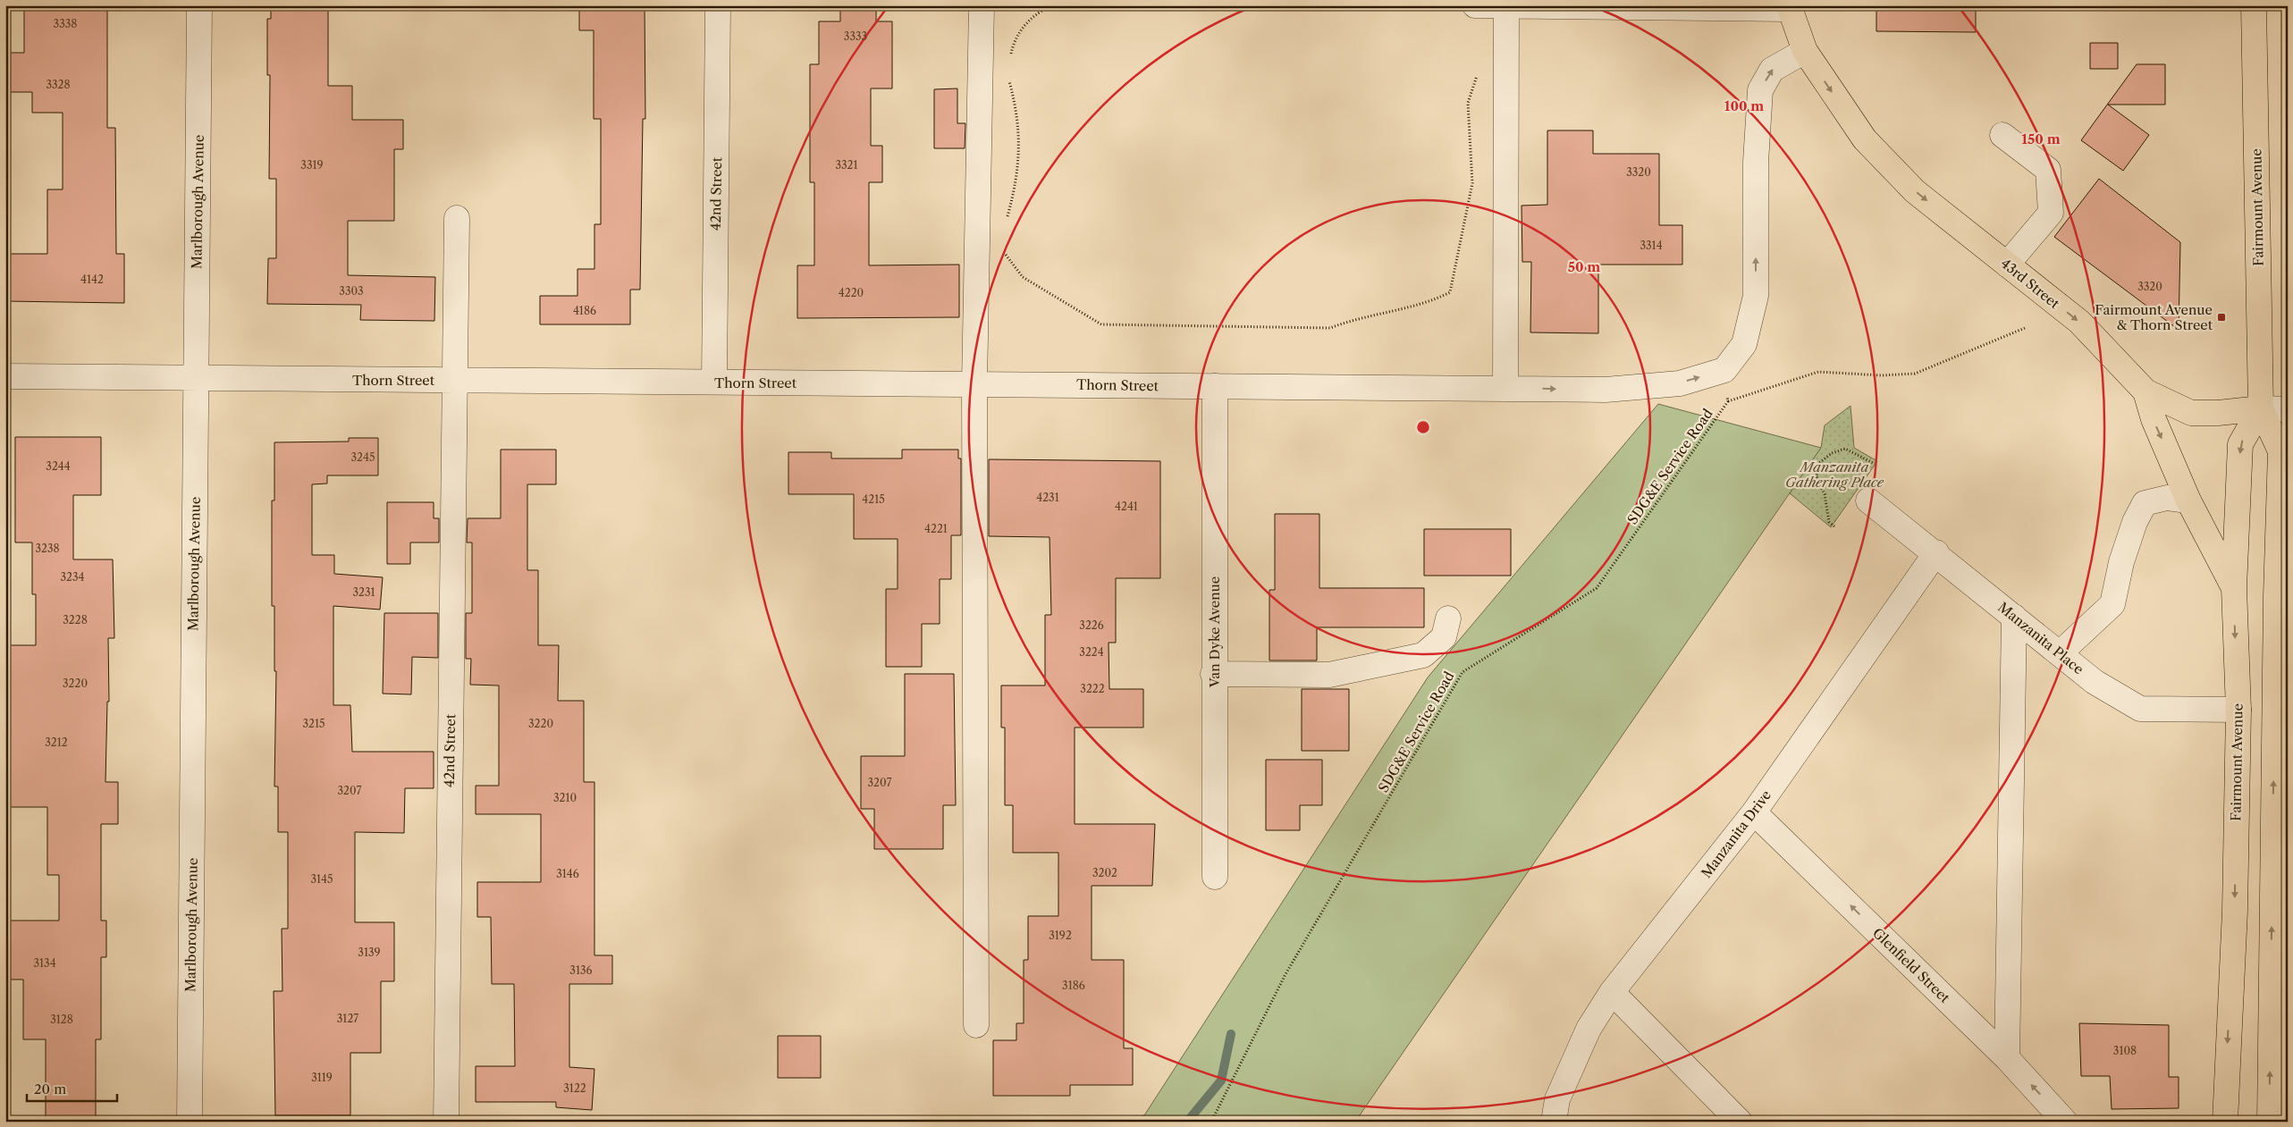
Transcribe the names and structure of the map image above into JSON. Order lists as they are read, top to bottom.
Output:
{
  "streets": {
    "main road": ["Fairmount Avenue", "43rd Street"],
    "street": [
      "42nd Street",
      "Marlborough Avenue",
      "Thorn Street",
      "Van Dyke Avenue",
      "Manzanita Place",
      "Manzanita Drive",
      "Glenfield Street"
    ],
    "path": ["SDG&E Service Road"]
  },
  "crossings": [
    ["42nd Street", "Thorn Street"],
    ["Marlborough Avenue", "Thorn Street"],
    ["Fairmount Avenue", "43rd Street"],
    ["Fairmount Avenue", "Manzanita Place"],
    ["Thorn Street", "SDG&E Service Road"],
    ["Thorn Street", "Van Dyke Avenue"],
    ["Manzanita Place", "Manzanita Drive"],
    ["Manzanita Drive", "Glenfield Street"]
  ],
  "one_way": ["43rd Street", "Glenfield Street"],
  "parks": ["Manzanita Gathering Place"],
  "places": {
    "transit": ["Fairmount Avenue & Thorn Street"]
  },
  "house_numbers": [
    "3338",
    "3333",
    "3328",
    "3319",
    "3321",
    "3320",
    "3314",
    "4142",
    "3320",
    "3303",
    "4220",
    "4186",
    "3245",
    "3244",
    "4231",
    "4215",
    "4241",
    "4221",
    "3238",
    "3234",
    "3231",
    "3228",
    "3226",
    "3224",
    "3220",
    "3222",
    "3215",
    "3220",
    "3212",
    "3207",
    "3207",
    "3210",
    "3202",
    "3146",
    "3145",
    "3192",
    "3139",
    "3134",
    "3136",
    "3186",
    "3127",
    "3128",
    "3108",
    "3119",
    "3122"
  ],
  "scale_bar": "20 m",
  "rings": ["100 m", "150 m", "50 m"]
}
